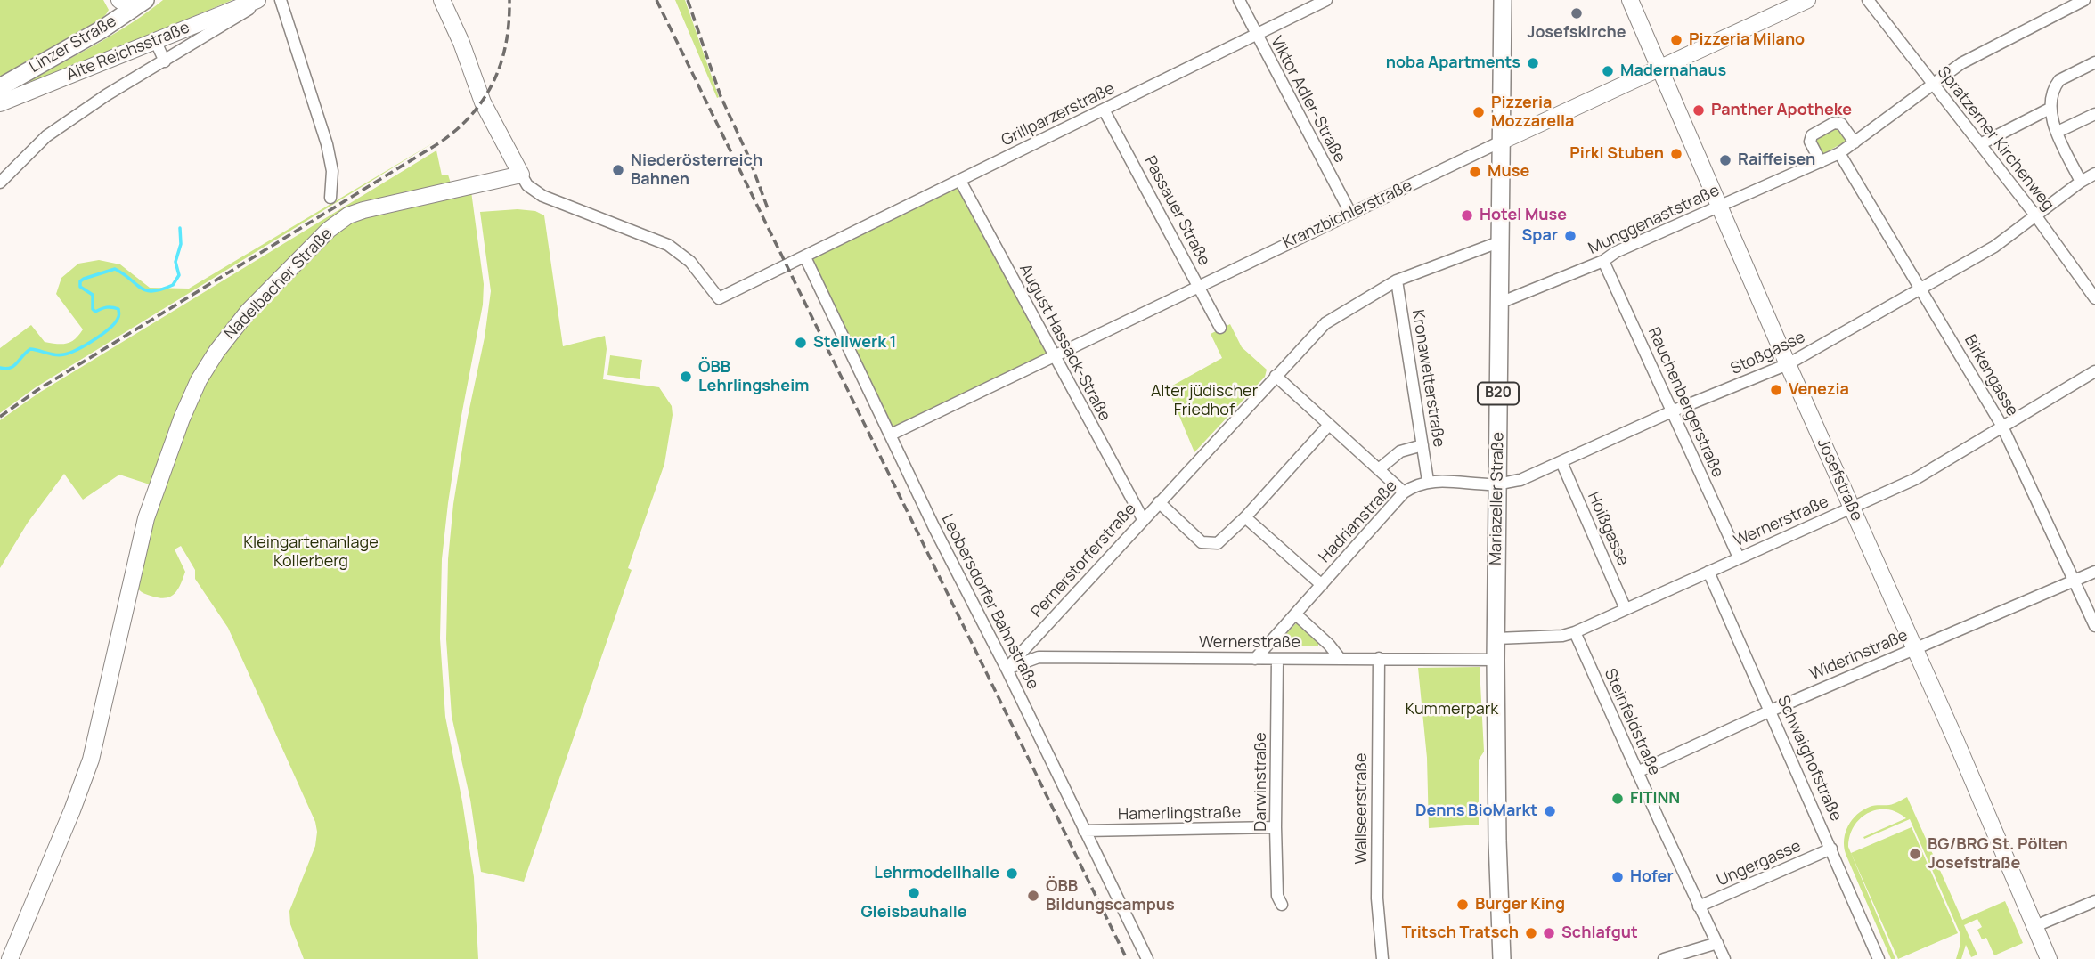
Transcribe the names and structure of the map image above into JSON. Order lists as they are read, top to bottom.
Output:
{
  "streets": {
    "main road": ["Linzer Straße", "B20", "Mariazeller Straße"],
    "street": [
      "Alte Reichsstraße",
      "Viktor Adler-Straße",
      "Grillparzerstraße",
      "Spratzerner Kirchenweg",
      "Passauer Straße",
      "Kranzbichlerstraße",
      "Munggenaststraße",
      "Nadelbacher Straße",
      "August Hassack-Straße",
      "Stoßgasse",
      "Birkengasse",
      "Kronawetterstraße",
      "Rauchenbergerstraße",
      "Josefstraße",
      "Hadrianstraße",
      "Wernerstraße",
      "Hoißgasse",
      "Pernerstorferstraße",
      "Leobersdorfer Bahnstraße",
      "Widerinstraße",
      "Steinfeldstraße",
      "Schwaighofstraße",
      "Darwinstraße",
      "Wallseerstraße",
      "Hamerlingstraße",
      "Ungergasse"
    ]
  },
  "crossings": [
    ["Viktor Adler-Straße", "Grillparzerstraße"],
    ["Viktor Adler-Straße", "Kranzbichlerstraße"],
    ["Grillparzerstraße", "Passauer Straße"],
    ["Grillparzerstraße", "Nadelbacher Straße"],
    ["Grillparzerstraße", "August Hassack-Straße"],
    ["Grillparzerstraße", "Leobersdorfer Bahnstraße"],
    ["Spratzerner Kirchenweg", "Munggenaststraße"],
    ["Spratzerner Kirchenweg", "Stoßgasse"],
    ["Passauer Straße", "Kranzbichlerstraße"],
    ["Kranzbichlerstraße", "August Hassack-Straße"],
    ["Kranzbichlerstraße", "Josefstraße"],
    ["Kranzbichlerstraße", "Mariazeller Straße"],
    ["Kranzbichlerstraße", "Leobersdorfer Bahnstraße"],
    ["Munggenaststraße", "Birkengasse"],
    ["Munggenaststraße", "Rauchenbergerstraße"],
    ["Munggenaststraße", "Josefstraße"],
    ["Munggenaststraße", "Mariazeller Straße"],
    ["August Hassack-Straße", "Pernerstorferstraße"],
    ["Stoßgasse", "Birkengasse"],
    ["Stoßgasse", "Rauchenbergerstraße"],
    ["Stoßgasse", "Josefstraße"],
    ["Stoßgasse", "Mariazeller Straße"],
    ["Stoßgasse", "Hadrianstraße"],
    ["Stoßgasse", "Hoißgasse"],
    ["Birkengasse", "Wernerstraße"],
    ["Birkengasse", "Widerinstraße"],
    ["Kronawetterstraße", "Hadrianstraße"],
    ["Rauchenbergerstraße", "Wernerstraße"],
    ["Josefstraße", "Wernerstraße"],
    ["Josefstraße", "Widerinstraße"],
    ["Mariazeller Straße", "Hadrianstraße"],
    ["Mariazeller Straße", "Wernerstraße"],
    ["Hadrianstraße", "Wernerstraße"],
    ["Wernerstraße", "Hoißgasse"],
    ["Wernerstraße", "Pernerstorferstraße"],
    ["Wernerstraße", "Leobersdorfer Bahnstraße"],
    ["Wernerstraße", "Steinfeldstraße"],
    ["Wernerstraße", "Schwaighofstraße"],
    ["Wernerstraße", "Darwinstraße"],
    ["Wernerstraße", "Wallseerstraße"],
    ["Pernerstorferstraße", "Leobersdorfer Bahnstraße"],
    ["Leobersdorfer Bahnstraße", "Hamerlingstraße"],
    ["Widerinstraße", "Steinfeldstraße"],
    ["Widerinstraße", "Schwaighofstraße"],
    ["Steinfeldstraße", "Ungergasse"],
    ["Schwaighofstraße", "Ungergasse"],
    ["Darwinstraße", "Hamerlingstraße"]
  ],
  "parks": ["Alter jüdischer Friedhof", "Kleingartenanlage Kollerberg", "Kummerpark"],
  "places": [
    "Josefskirche",
    "Pizzeria Milano",
    "noba Apartments",
    "Madernahaus",
    "Panther Apotheke",
    "Pizzeria Mozzarella",
    "Pirkl Stuben",
    "Raiffeisen",
    "Niederösterreich Bahnen",
    "Muse",
    "Hotel Muse",
    "Spar",
    "Stellwerk 1",
    "ÖBB Lehrlingsheim",
    "Venezia",
    "FITINN",
    "Denns BioMarkt",
    "BG/BRG St. Pölten Josefstraße",
    "Lehrmodellhalle",
    "Hofer",
    "Gleisbauhalle",
    "ÖBB Bildungscampus",
    "Burger King",
    "Tritsch Tratsch",
    "Schlafgut"
  ]
}
